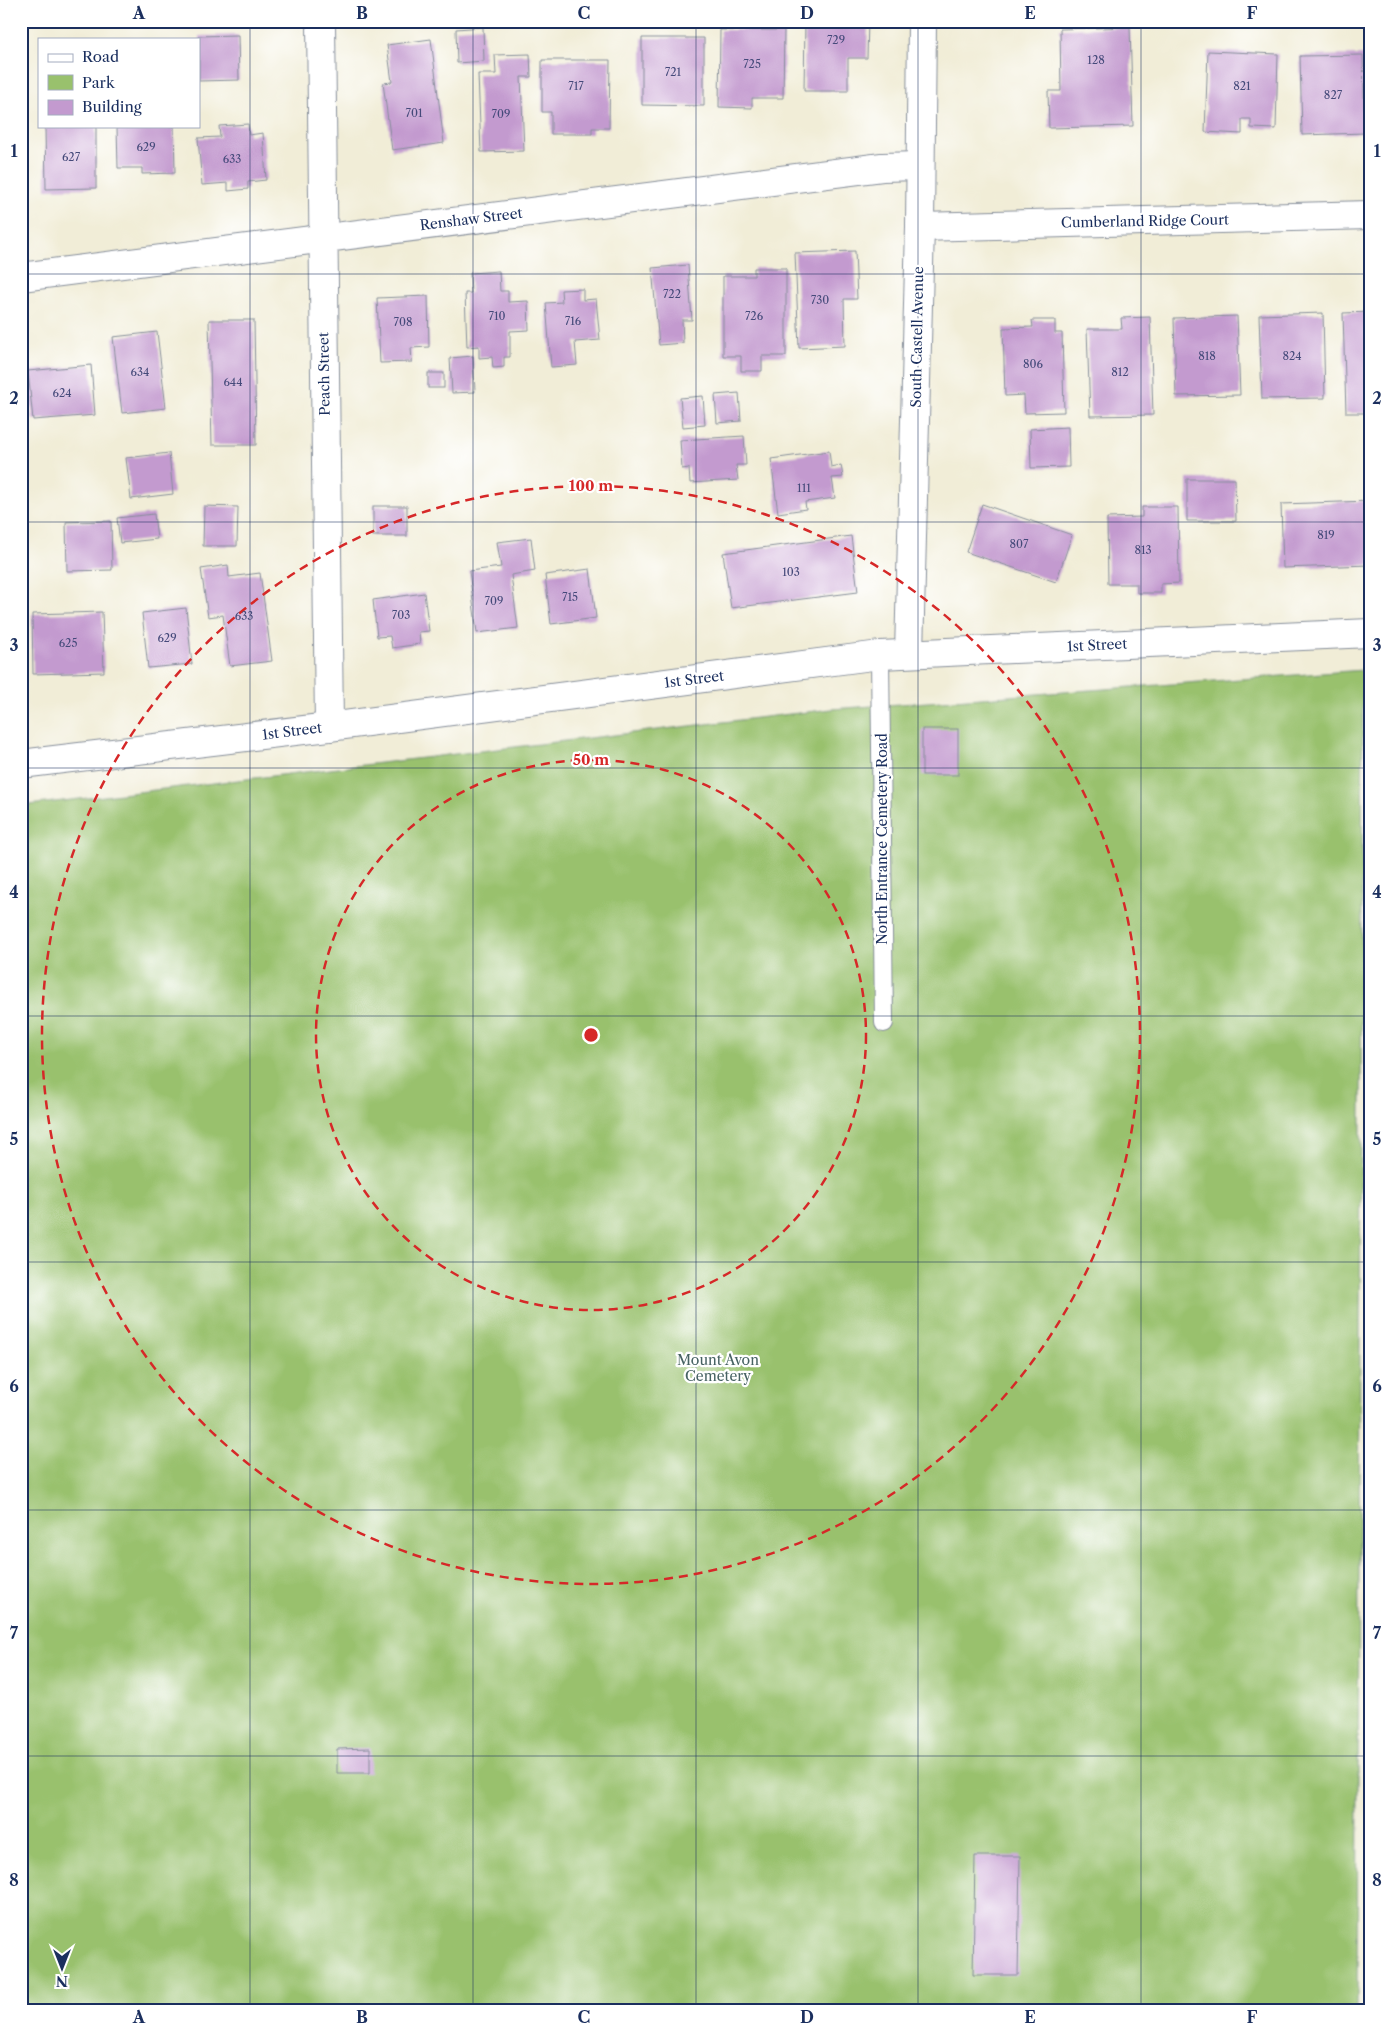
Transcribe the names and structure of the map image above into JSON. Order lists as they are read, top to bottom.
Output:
{
  "streets": {
    "street": [
      "Renshaw Street",
      "Cumberland Ridge Court",
      "South Castell Avenue",
      "Peach Street",
      "1st Street"
    ],
    "lane": ["North Entrance Cemetery Road"]
  },
  "crossings": [
    ["Renshaw Street", "South Castell Avenue"],
    ["Renshaw Street", "Peach Street"],
    ["Cumberland Ridge Court", "South Castell Avenue"],
    ["South Castell Avenue", "1st Street"],
    ["Peach Street", "1st Street"],
    ["1st Street", "North Entrance Cemetery Road"]
  ],
  "parks": ["Mount Avon Cemetery"],
  "house_numbers": [
    "729",
    "128",
    "725",
    "721",
    "717",
    "821",
    "827",
    "701",
    "709",
    "629",
    "627",
    "633",
    "722",
    "730",
    "710",
    "726",
    "716",
    "708",
    "818",
    "824",
    "806",
    "634",
    "812",
    "644",
    "624",
    "111",
    "819",
    "807",
    "813",
    "103",
    "715",
    "709",
    "703",
    "633",
    "629",
    "625"
  ],
  "legend": ["Road", "Park", "Building"],
  "north": "bottom",
  "grid": {
    "columns": [
      "A",
      "B",
      "C",
      "D",
      "E",
      "F"
    ],
    "rows": [
      "1",
      "2",
      "3",
      "4",
      "5",
      "6",
      "7",
      "8"
    ]
  },
  "rings": ["100 m", "50 m"]
}
